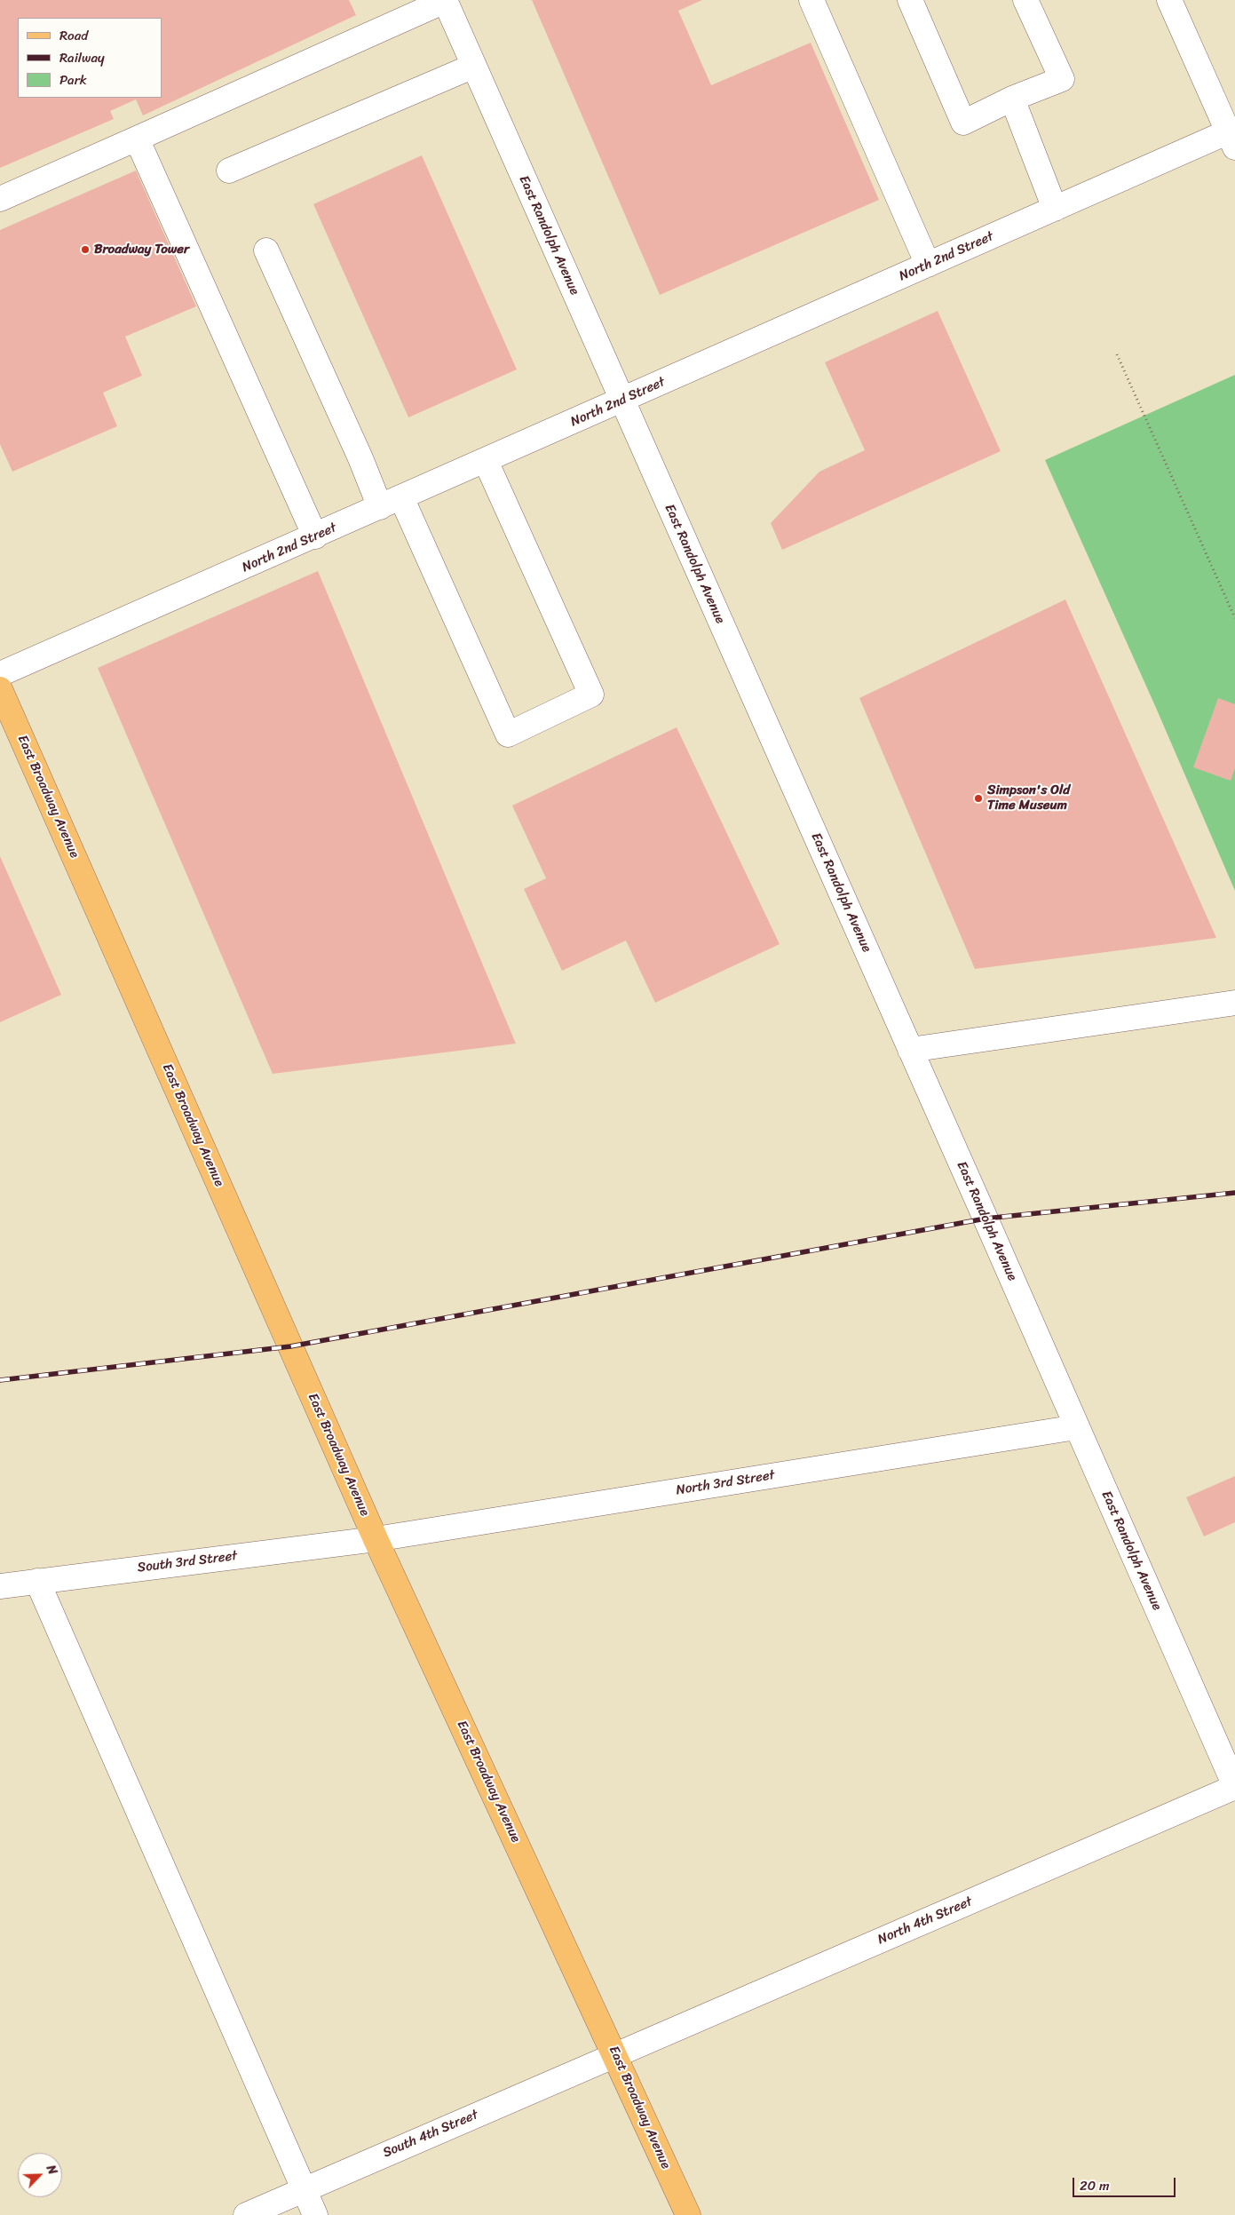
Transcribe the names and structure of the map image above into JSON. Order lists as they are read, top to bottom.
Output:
{
  "streets": {
    "main road": ["East Broadway Avenue"],
    "street": [
      "East Randolph Avenue",
      "North 2nd Street",
      "North 3rd Street",
      "South 3rd Street",
      "North 4th Street",
      "South 4th Street"
    ]
  },
  "crossings": [
    ["East Randolph Avenue", "North 2nd Street"],
    ["East Randolph Avenue", "North 3rd Street"],
    ["East Randolph Avenue", "North 4th Street"],
    ["East Broadway Avenue", "North 3rd Street"],
    ["East Broadway Avenue", "South 3rd Street"],
    ["East Broadway Avenue", "North 4th Street"],
    ["East Broadway Avenue", "South 4th Street"],
    ["North 3rd Street", "South 3rd Street"],
    ["North 4th Street", "South 4th Street"]
  ],
  "places": ["Broadway Tower", "Simpson's Old Time Museum"],
  "legend": ["Road", "Railway", "Park"],
  "scale_bar": "20 m",
  "north": "top right"
}
